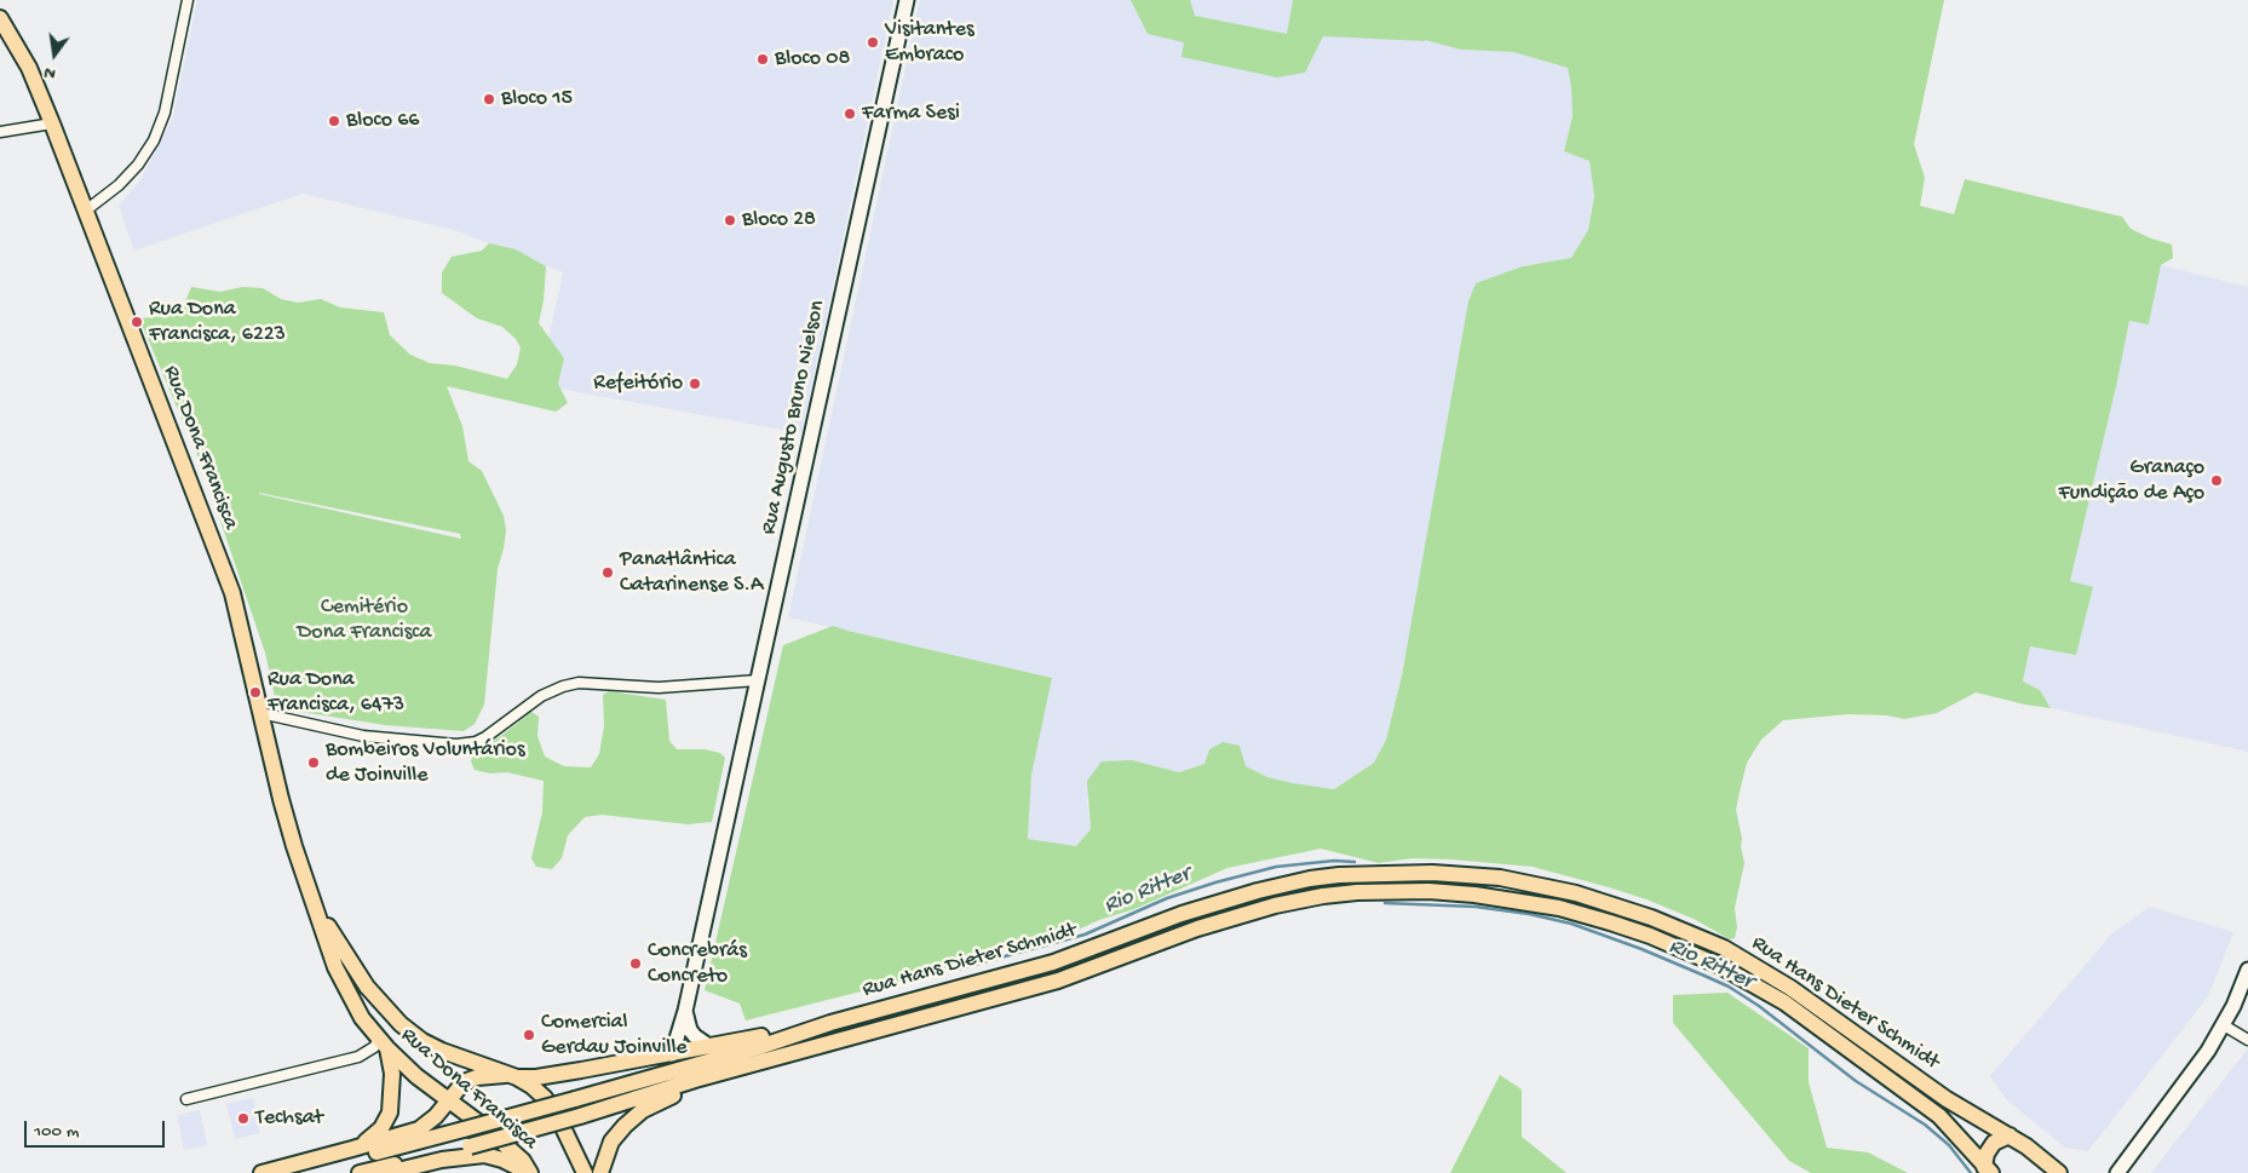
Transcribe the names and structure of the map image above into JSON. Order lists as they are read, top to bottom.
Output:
{
  "streets": {
    "main road": ["Rua Augusto Bruno Nielson", "Rua Dona Francisca", "Rua Hans Dieter Schmidt"]
  },
  "water": ["Rio Ritter"],
  "parks": ["Cemitério Dona Francisca"],
  "places": [
    "Visitantes Embraco",
    "Bloco 08",
    "Bloco 15",
    "Farma Sesi",
    "Bloco 66",
    "Bloco 28",
    "Rua Dona Francisca, 6223",
    "Refeitório",
    "Granaço Fundição de Aço",
    "Panatlântica Catarinense S.A",
    "Rua Dona Francisca, 6473",
    "Bombeiros Voluntários de Joinville",
    "Concrebrás Concreto",
    "Comercial Gerdau Joinville",
    "Techsat"
  ],
  "scale_bar": "100 m",
  "north": "bottom"
}
